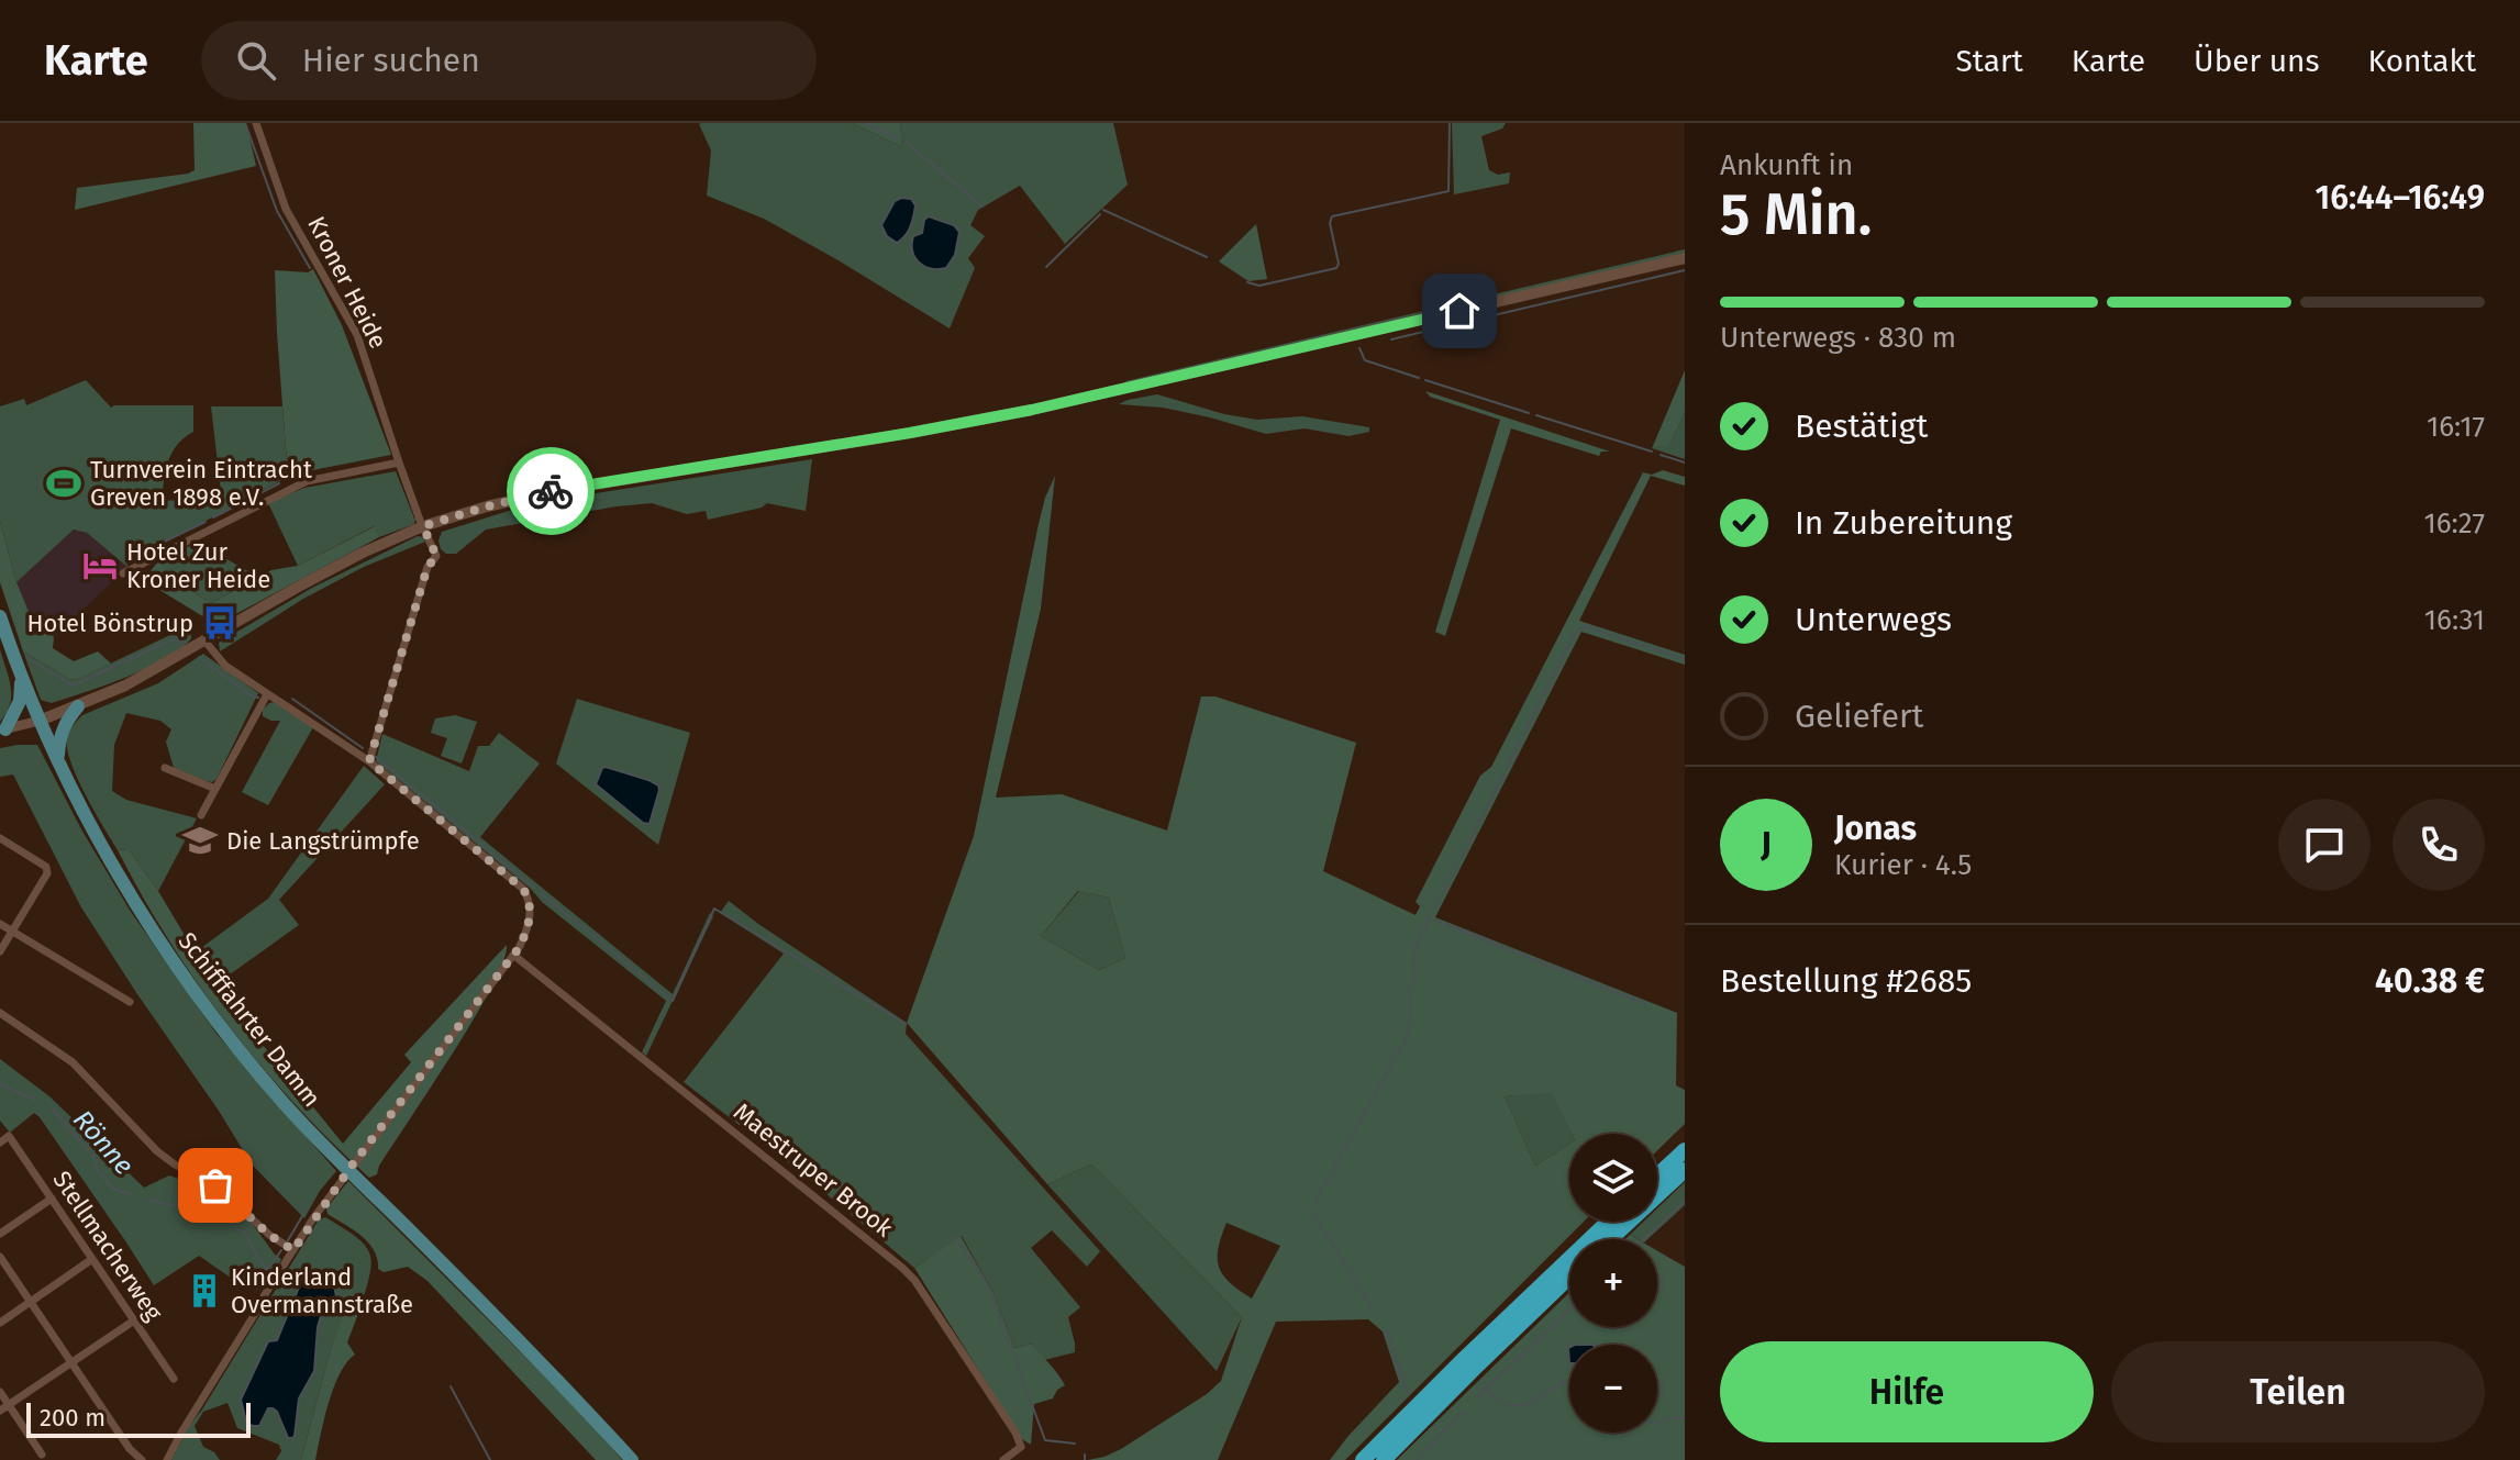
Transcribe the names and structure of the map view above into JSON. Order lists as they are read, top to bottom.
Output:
{
  "streets": {
    "main road": ["Schifffahrter Damm"],
    "street": ["Kroner Heide", "Maestruper Brook", "Stellmacherweg"]
  },
  "water": ["Rönne"],
  "places": {
    "sports": ["Turnverein Eintracht Greven 1898 e.V."],
    "hotel": ["Hotel Zur Kroner Heide"],
    "bus stop": ["Hotel Bönstrup"],
    "school or university": ["Die Langstrümpfe"],
    "building": ["Kinderland Overmannstraße"]
  },
  "scale_bar": "200 m",
  "page": {
    "header": "Karte",
    "search": "Hier suchen",
    "nav": [
      "Start",
      "Karte",
      "Über uns",
      "Kontakt"
    ],
    "heading": ["5 Min.", "Ankunft in", "16:44–16:49"],
    "panel": [
      "Jonas",
      "Kurier · 4.5",
      "Bestellung #2685",
      "40.38 €"
    ],
    "bar": "Unterwegs · 830 m",
    "list": [
      ["Bestätigt", "16:17"],
      ["In Zubereitung", "16:27"],
      ["Unterwegs", "16:31"],
      "Geliefert"
    ],
    "round": "J",
    "map_buttons": ["+", "−"],
    "buttons": ["Hilfe", "Teilen"],
    "scale": "200 m"
  }
}
